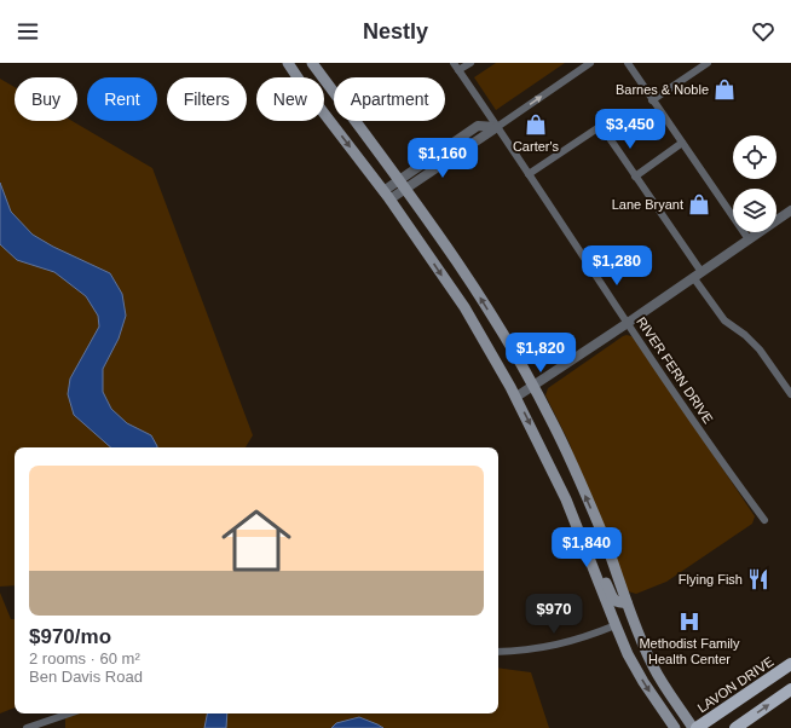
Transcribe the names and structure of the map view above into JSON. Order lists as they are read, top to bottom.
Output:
{
  "streets": {
    "main road": ["LAVON DRIVE"],
    "street": ["RIVER FERN DRIVE"]
  },
  "places": {
    "shop": ["Barnes & Noble", "Carter's", "Lane Bryant"],
    "restaurant": ["Flying Fish"],
    "hospital": ["Methodist Family Health Center"]
  },
  "page": {
    "header": "Nestly",
    "chip": [
      "Buy",
      "Rent",
      "Filters",
      "New",
      "Apartment"
    ],
    "price": [
      "$3,450",
      "$1,160",
      "$1,280",
      "$1,820",
      "$1,840",
      "$970"
    ],
    "list": [
      {
        "name": "$970/mo",
        "note": "2 rooms · 60 m² · Ben Davis Road"
      }
    ]
  }
}
